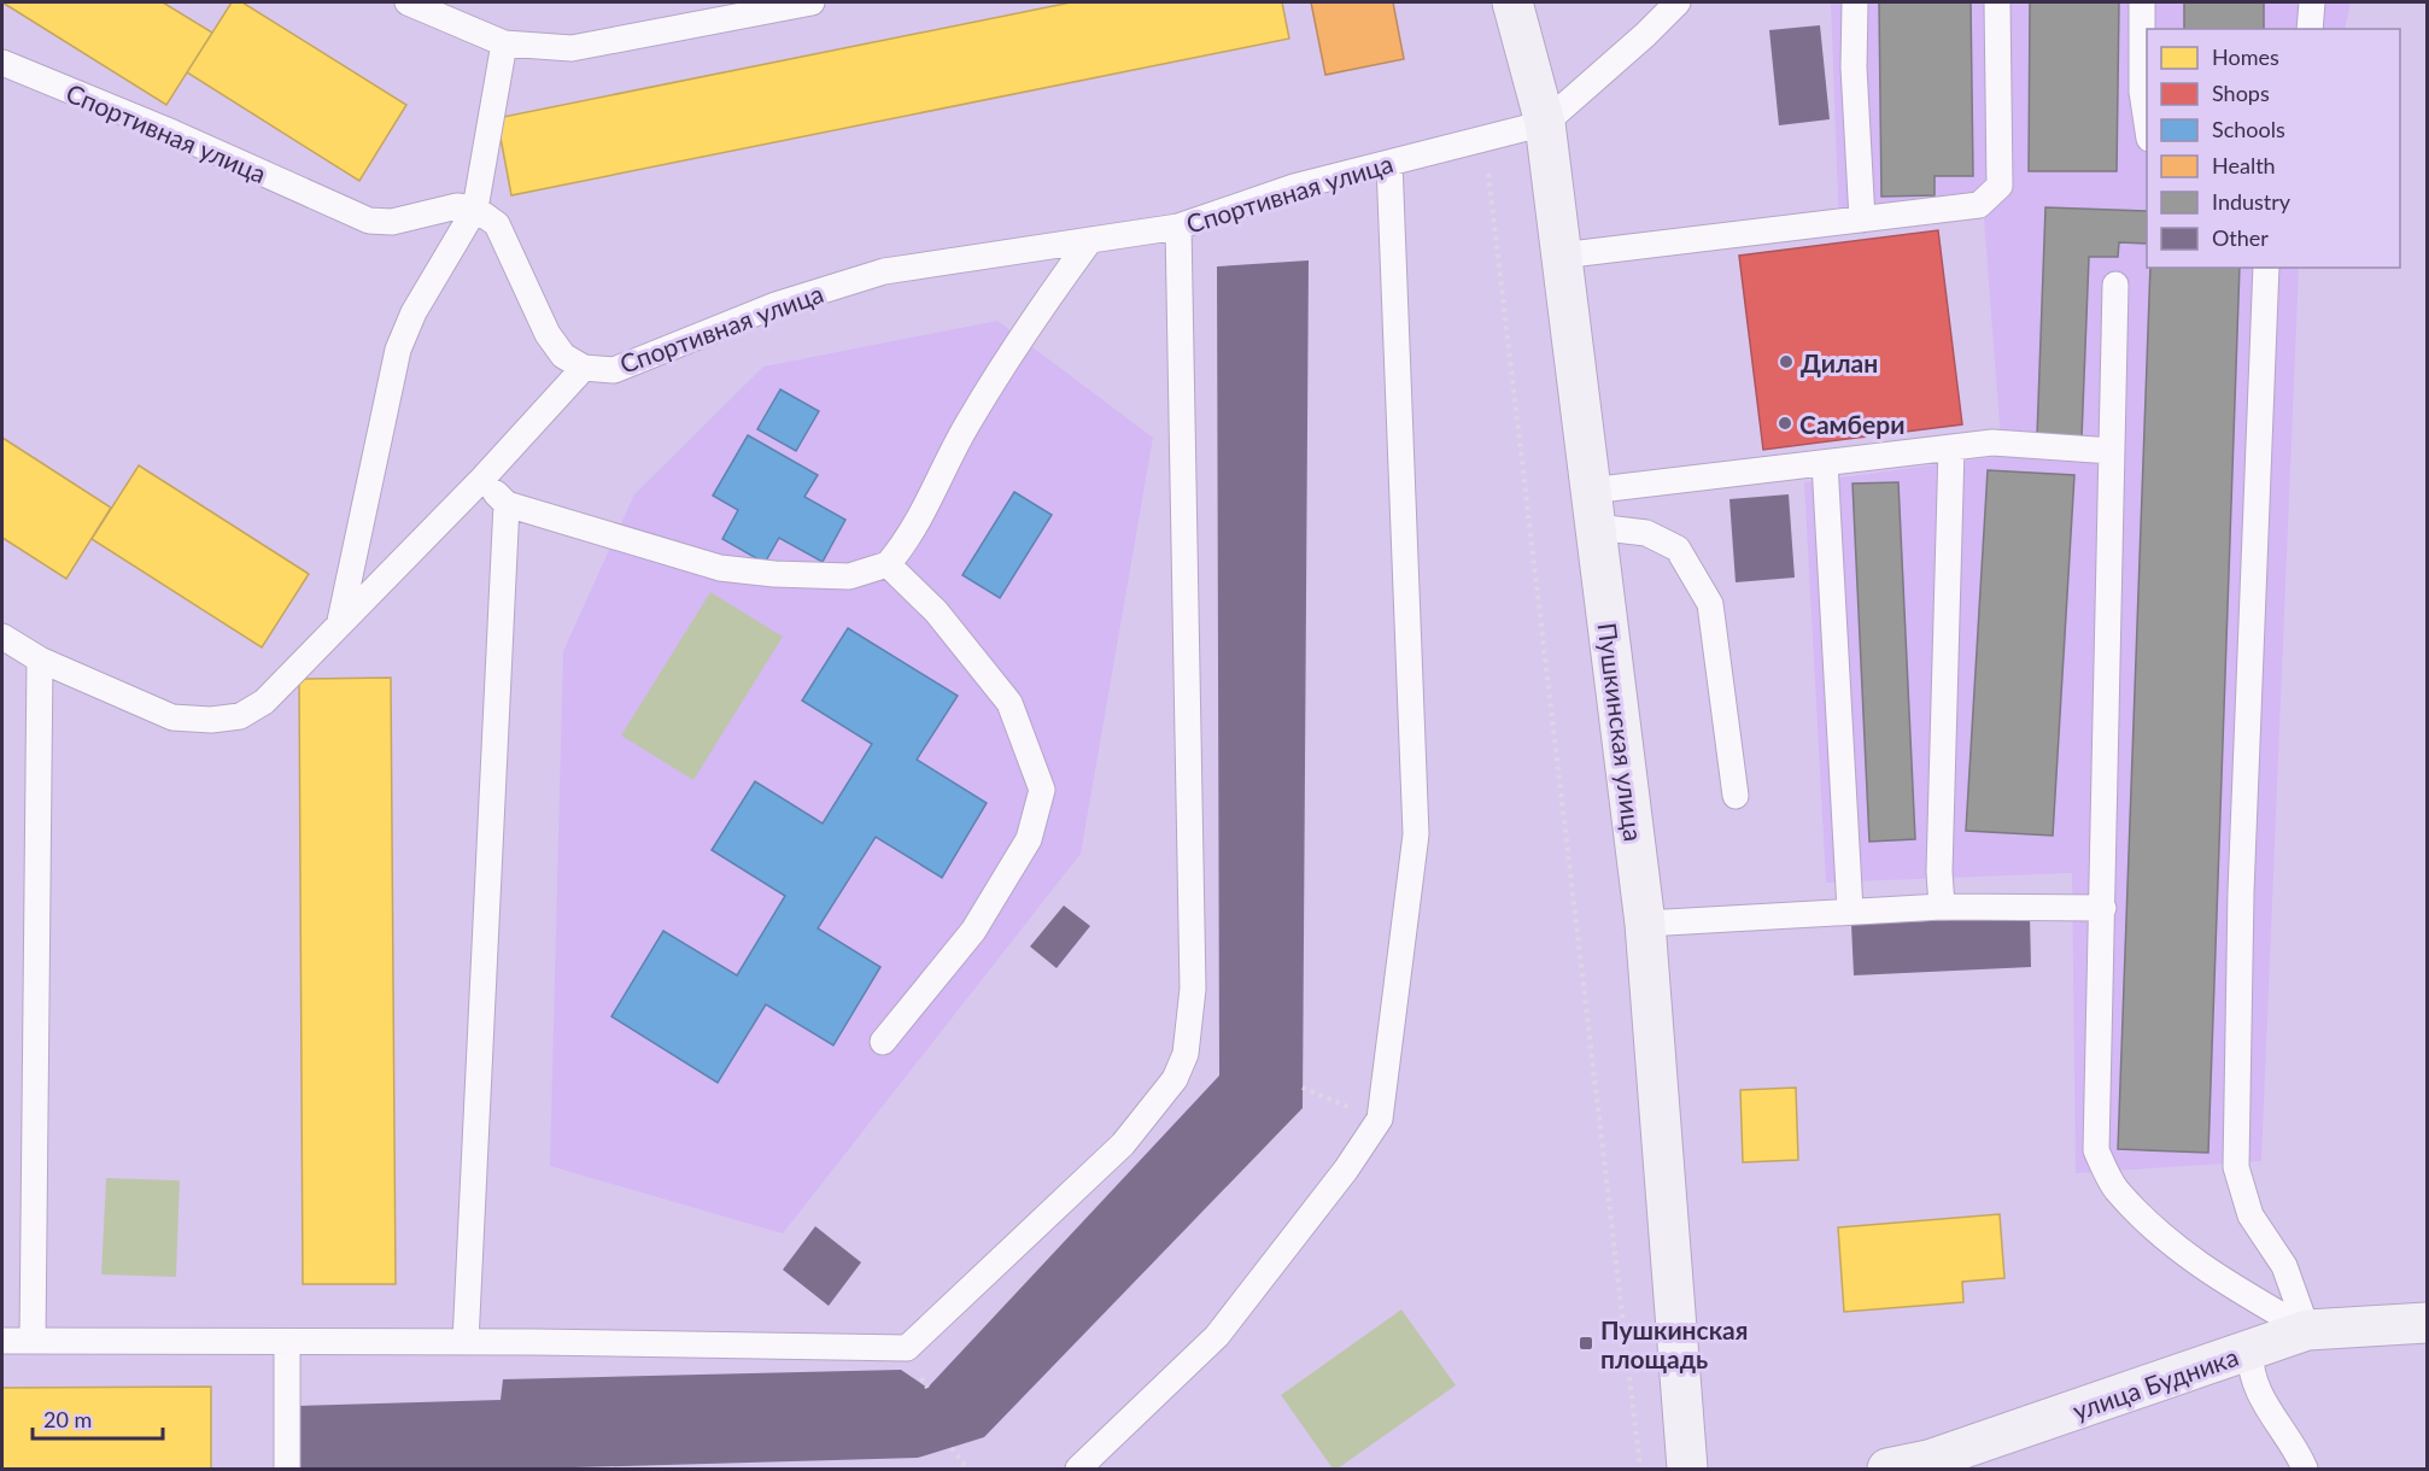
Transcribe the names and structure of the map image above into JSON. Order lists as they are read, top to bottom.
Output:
{
  "streets": {
    "main road": ["Пушкинская улица", "улица Будника"],
    "lane": ["Спортивная улица"]
  },
  "crossings": [
    ["Спортивная улица", "Пушкинская улица"]
  ],
  "places": {
    "other": ["Дилан", "Самбери"],
    "transit": ["Пушкинская площадь"]
  },
  "legend": [
    "Homes",
    "Shops",
    "Schools",
    "Health",
    "Industry",
    "Other"
  ],
  "scale_bar": "20 m"
}
